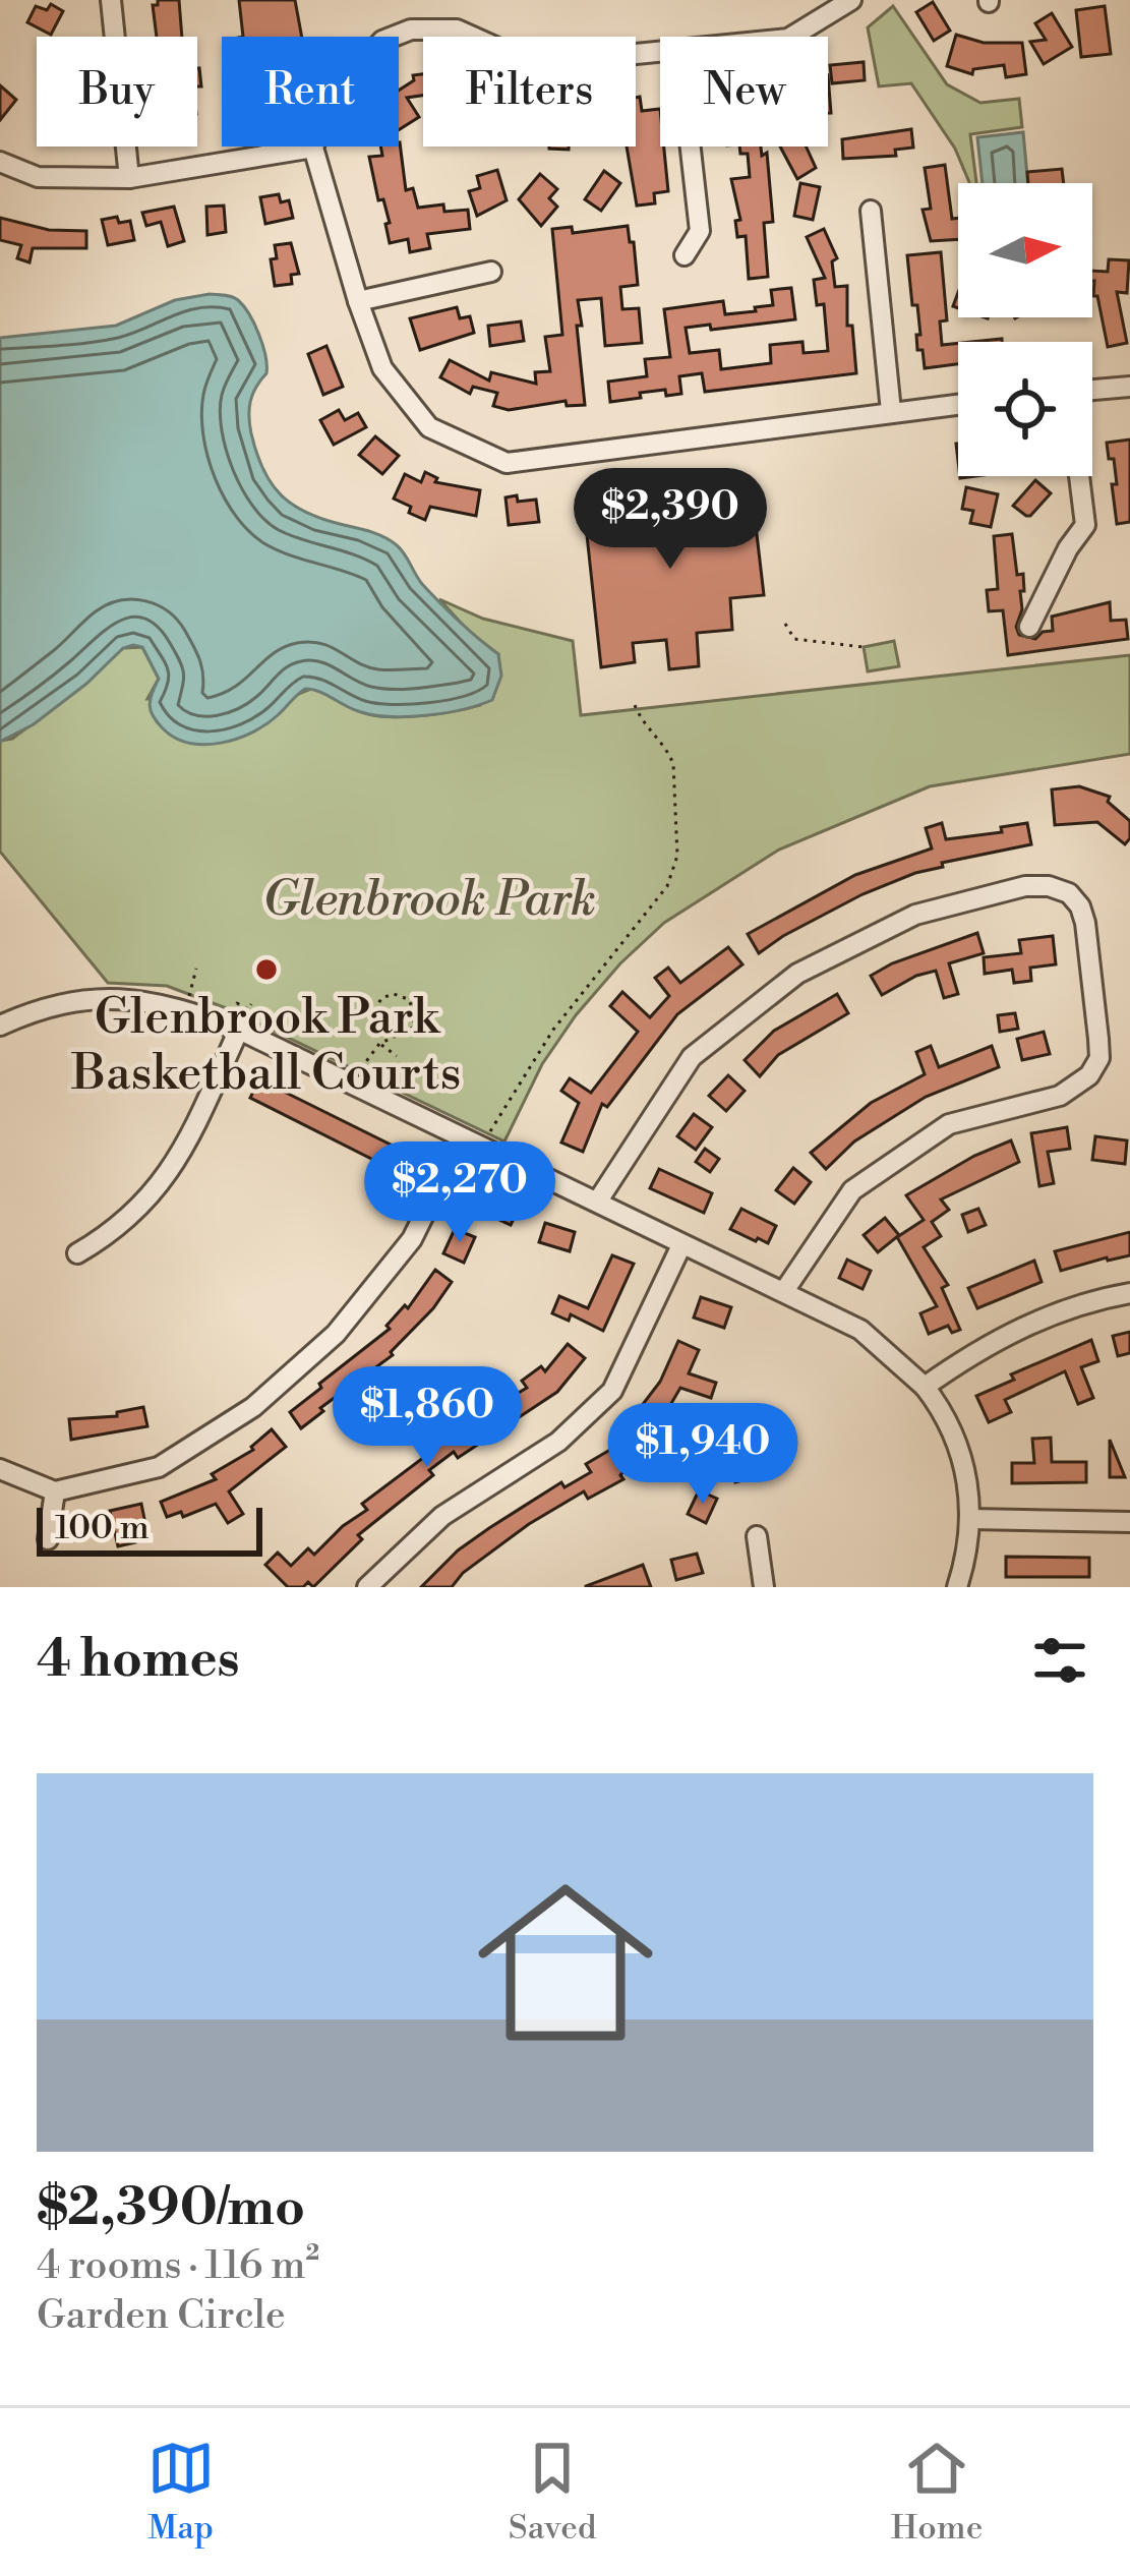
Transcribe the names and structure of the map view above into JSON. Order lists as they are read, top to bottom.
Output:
{
  "parks": ["Glenbrook Park"],
  "places": ["Glenbrook Park Basketball Courts"],
  "scale_bar": "100 m",
  "north": "right",
  "page": {
    "chip": [
      "Buy",
      "Rent",
      "Filters",
      "New"
    ],
    "price": [
      "$2,390",
      "$2,270",
      "$1,860",
      "$1,940"
    ],
    "scale": "100 m",
    "heading": "4 homes",
    "list": [
      {
        "name": "$2,390/mo",
        "note": "4 rooms · 116 m² · Garden Circle"
      }
    ],
    "tabs": ["Map", "Saved", "Home"]
  }
}
